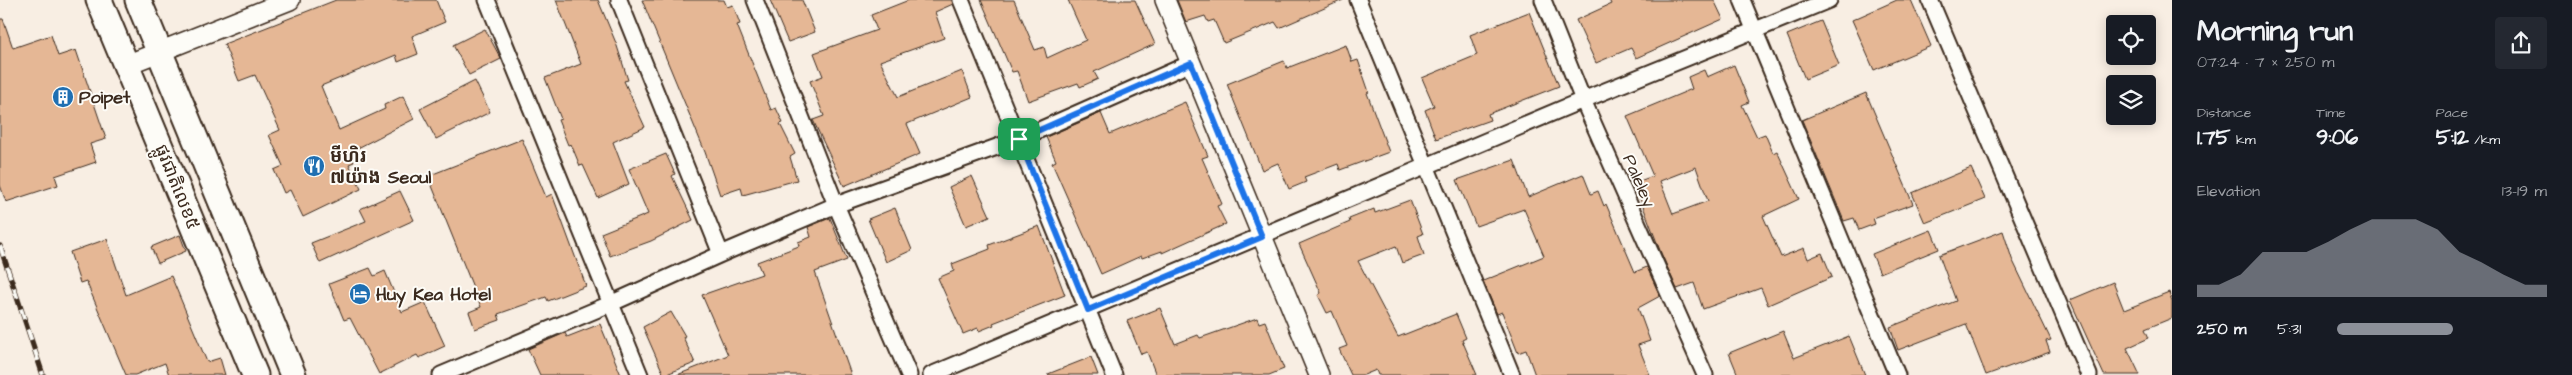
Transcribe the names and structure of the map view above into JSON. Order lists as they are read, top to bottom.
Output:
{
  "streets": {
    "highway": ["ផ្លូវជាតិលេខ៥"],
    "street": ["Paleley"]
  },
  "places": {
    "building": ["Poipet"],
    "restaurant": ["មីហិរ ៧យ៉ាង Seoul"],
    "hotel": ["Huy Kea Hotel"]
  },
  "page": {
    "heading": ["Morning run", "07:24 · 7 × 250 m"],
    "stats": [
      ["Distance", "1.75 km"],
      ["Time", "9:06"],
      ["Pace", "5:12 /km"]
    ],
    "chart": ["Elevation", "13–19 m"],
    "list": [
      {
        "name": "250 m",
        "note": "5:31"
      }
    ]
  }
}
